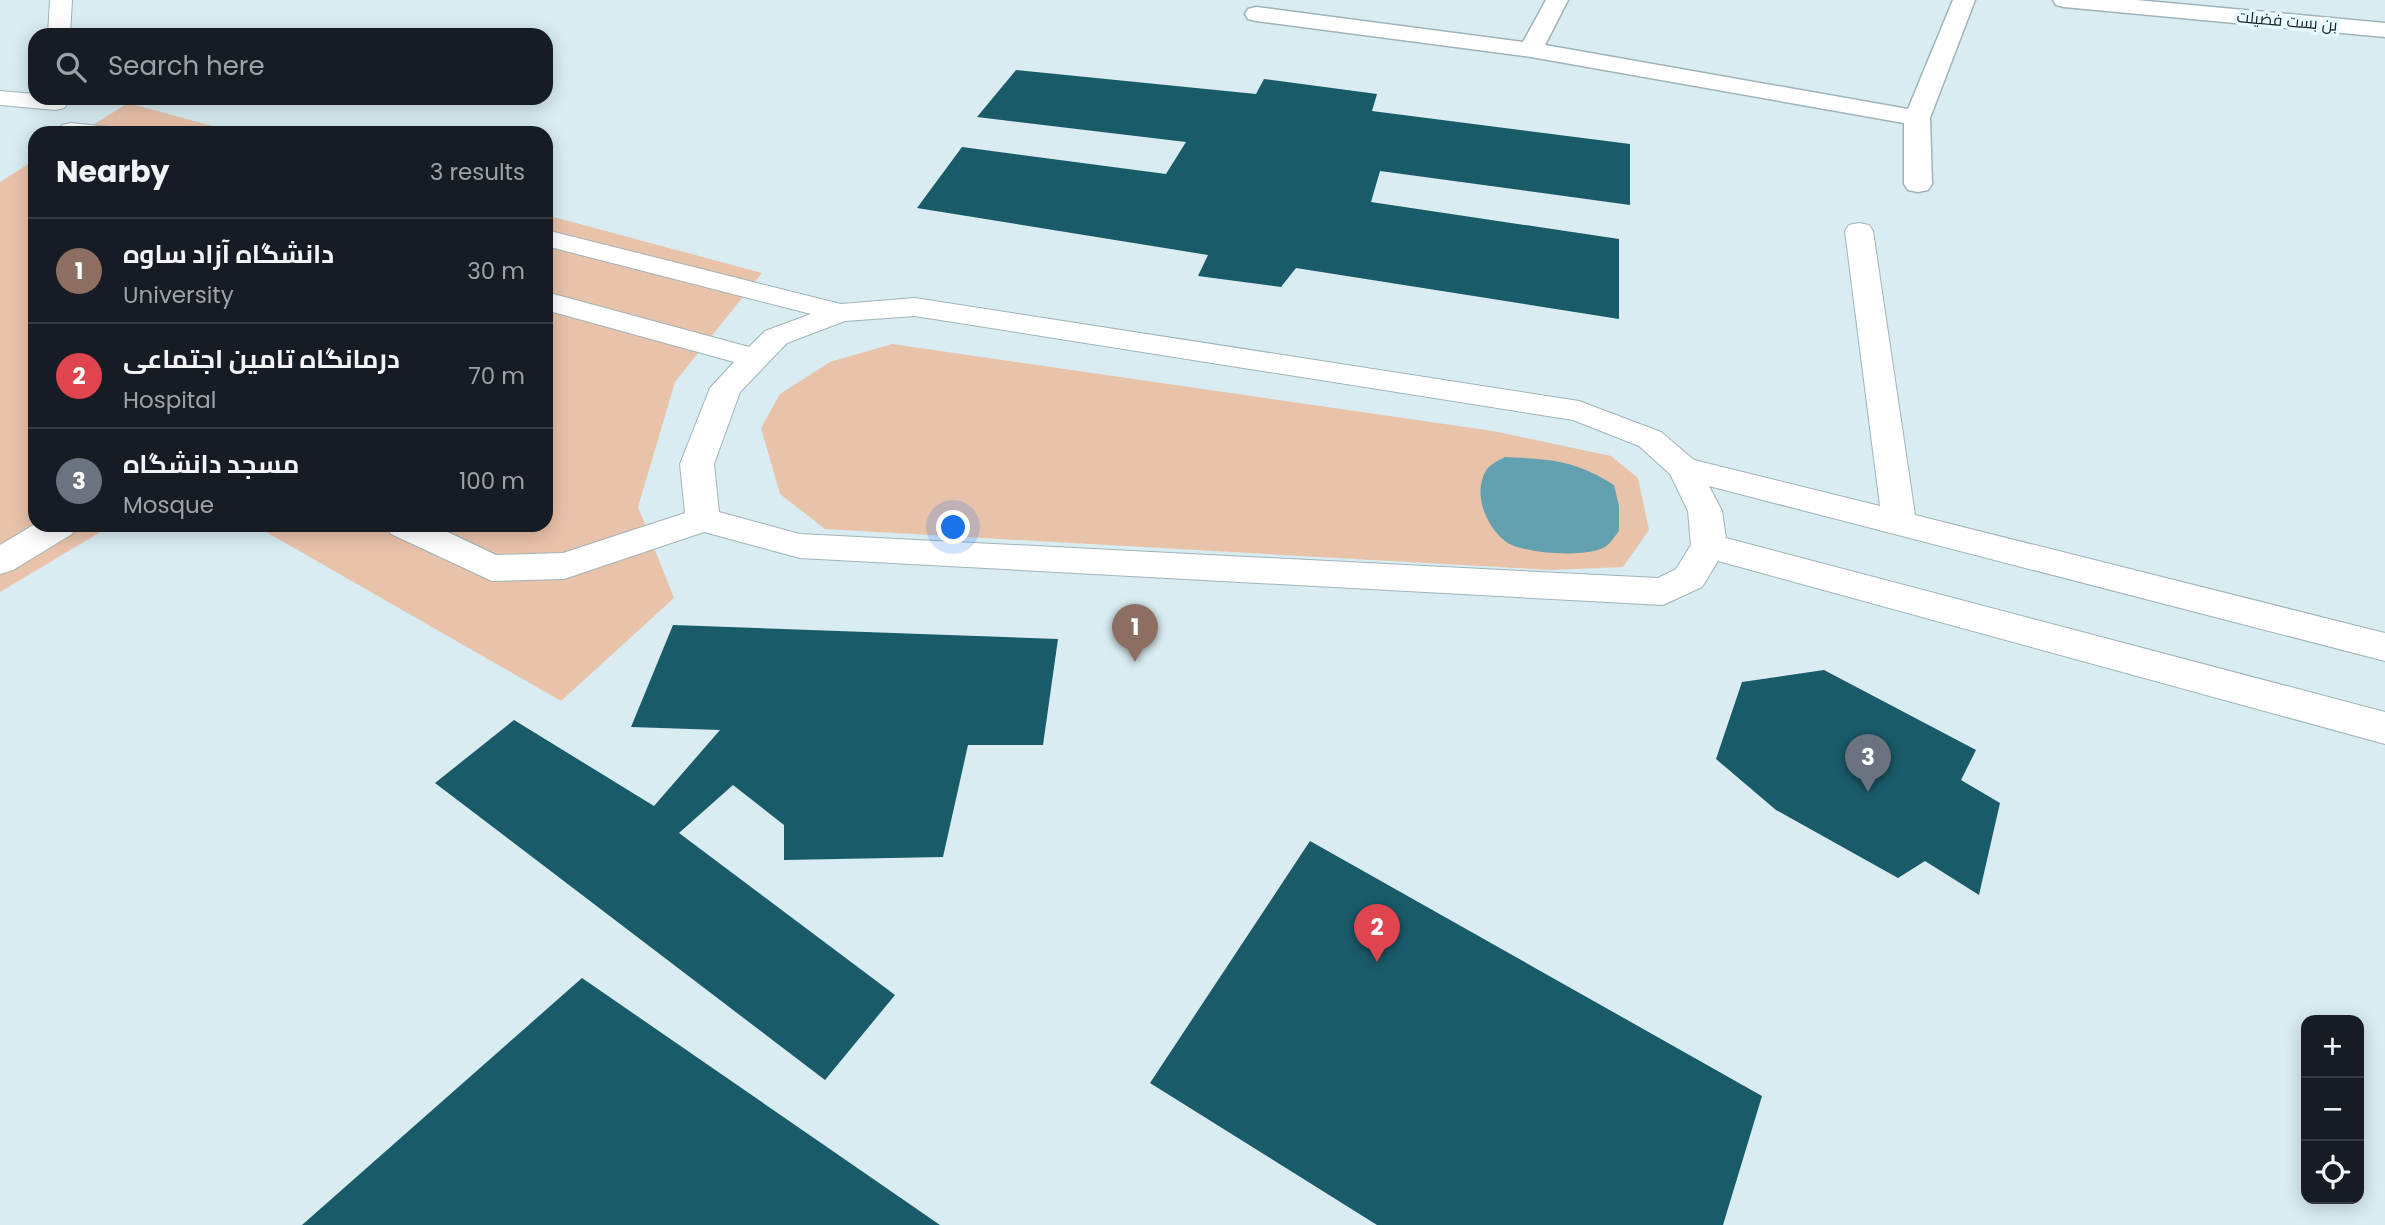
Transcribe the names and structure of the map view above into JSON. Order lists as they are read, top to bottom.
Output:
{
  "streets": {
    "street": ["بن بست فضیلت"]
  },
  "page": {
    "search": "Search here",
    "heading": ["Nearby", "3 results"],
    "list": [
      {
        "mark": "1",
        "name": "دانشگاه آزاد ساوه",
        "note": "University",
        "value": "30 m"
      },
      {
        "mark": "2",
        "name": "درمانگاه تامین اجتماعی",
        "note": "Hospital",
        "value": "70 m"
      },
      {
        "mark": "3",
        "name": "مسجد دانشگاه",
        "note": "Mosque",
        "value": "100 m"
      }
    ],
    "pins": ["1", "3", "2"],
    "map_buttons": ["+", "−"]
  }
}
